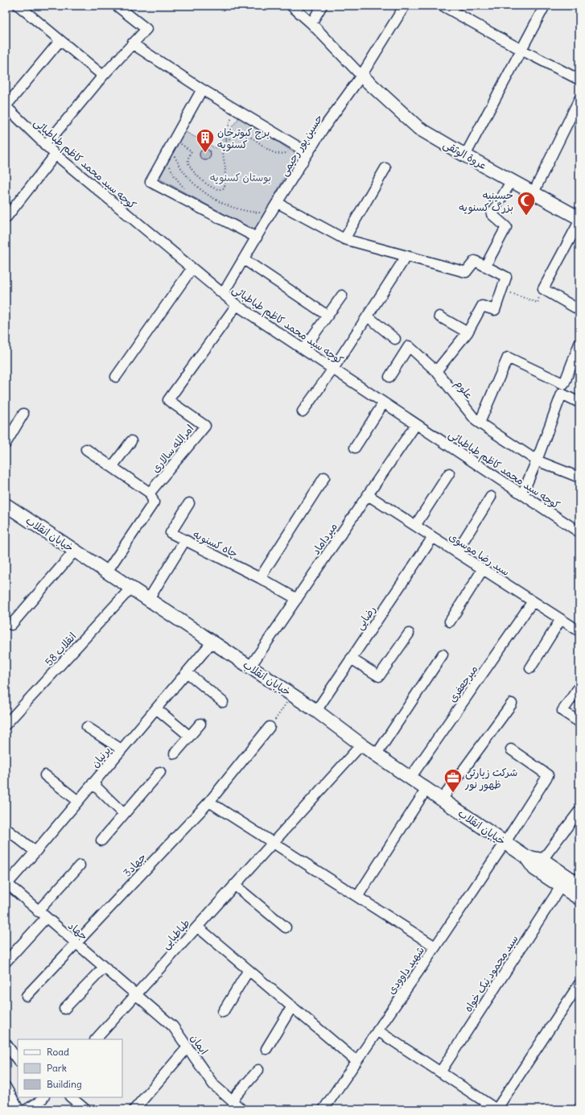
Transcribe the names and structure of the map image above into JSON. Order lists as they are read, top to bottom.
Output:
{
  "streets": {
    "main road": ["عروة الوثقی", "خیابان انقلاب"],
    "street": [
      "حسین پور رحیمی",
      "کوچه سید محمد کاظم طباطبائی",
      "علوم",
      "امرالله سالاری",
      "میرداماد",
      "چاه کسنویه",
      "سید رضا موسوی",
      "رضایی",
      "انقلاب 58",
      "میرجعفری",
      "پرنیان",
      "جهاد3",
      "جهاد",
      "طباطبایی",
      "شهید داوودی",
      "سید محمود نیک خواه",
      "ایمان"
    ]
  },
  "crossings": [
    ["حسین پور رحیمی", "عروة الوثقی"],
    ["حسین پور رحیمی", "کوچه سید محمد کاظم طباطبائی"],
    ["کوچه سید محمد کاظم طباطبائی", "امرالله سالاری"],
    ["کوچه سید محمد کاظم طباطبائی", "میرداماد"],
    ["خیابان انقلاب", "میرداماد"],
    ["خیابان انقلاب", "چاه کسنویه"],
    ["خیابان انقلاب", "رضایی"],
    ["خیابان انقلاب", "انقلاب 58"],
    ["خیابان انقلاب", "میرجعفری"],
    ["خیابان انقلاب", "پرنیان"],
    ["خیابان انقلاب", "طباطبایی"],
    ["خیابان انقلاب", "شهید داوودی"],
    ["خیابان انقلاب", "سید محمود نیک خواه"],
    ["میرداماد", "چاه کسنویه"],
    ["میرداماد", "سید رضا موسوی"],
    ["سید رضا موسوی", "رضایی"],
    ["سید رضا موسوی", "میرجعفری"],
    ["پرنیان", "جهاد"],
    ["جهاد3", "جهاد"],
    ["جهاد", "طباطبایی"],
    ["جهاد", "ایمان"],
    ["طباطبایی", "ایمان"]
  ],
  "parks": ["بوستان کسنویه"],
  "places": {
    "building": ["برج کبوترخان کسنویه"],
    "mosque": ["حسینیه بزرگ کسنویه"],
    "office": ["شرکت زیارتی ظهور نور"]
  },
  "legend": ["Road", "Park", "Building"]
}
